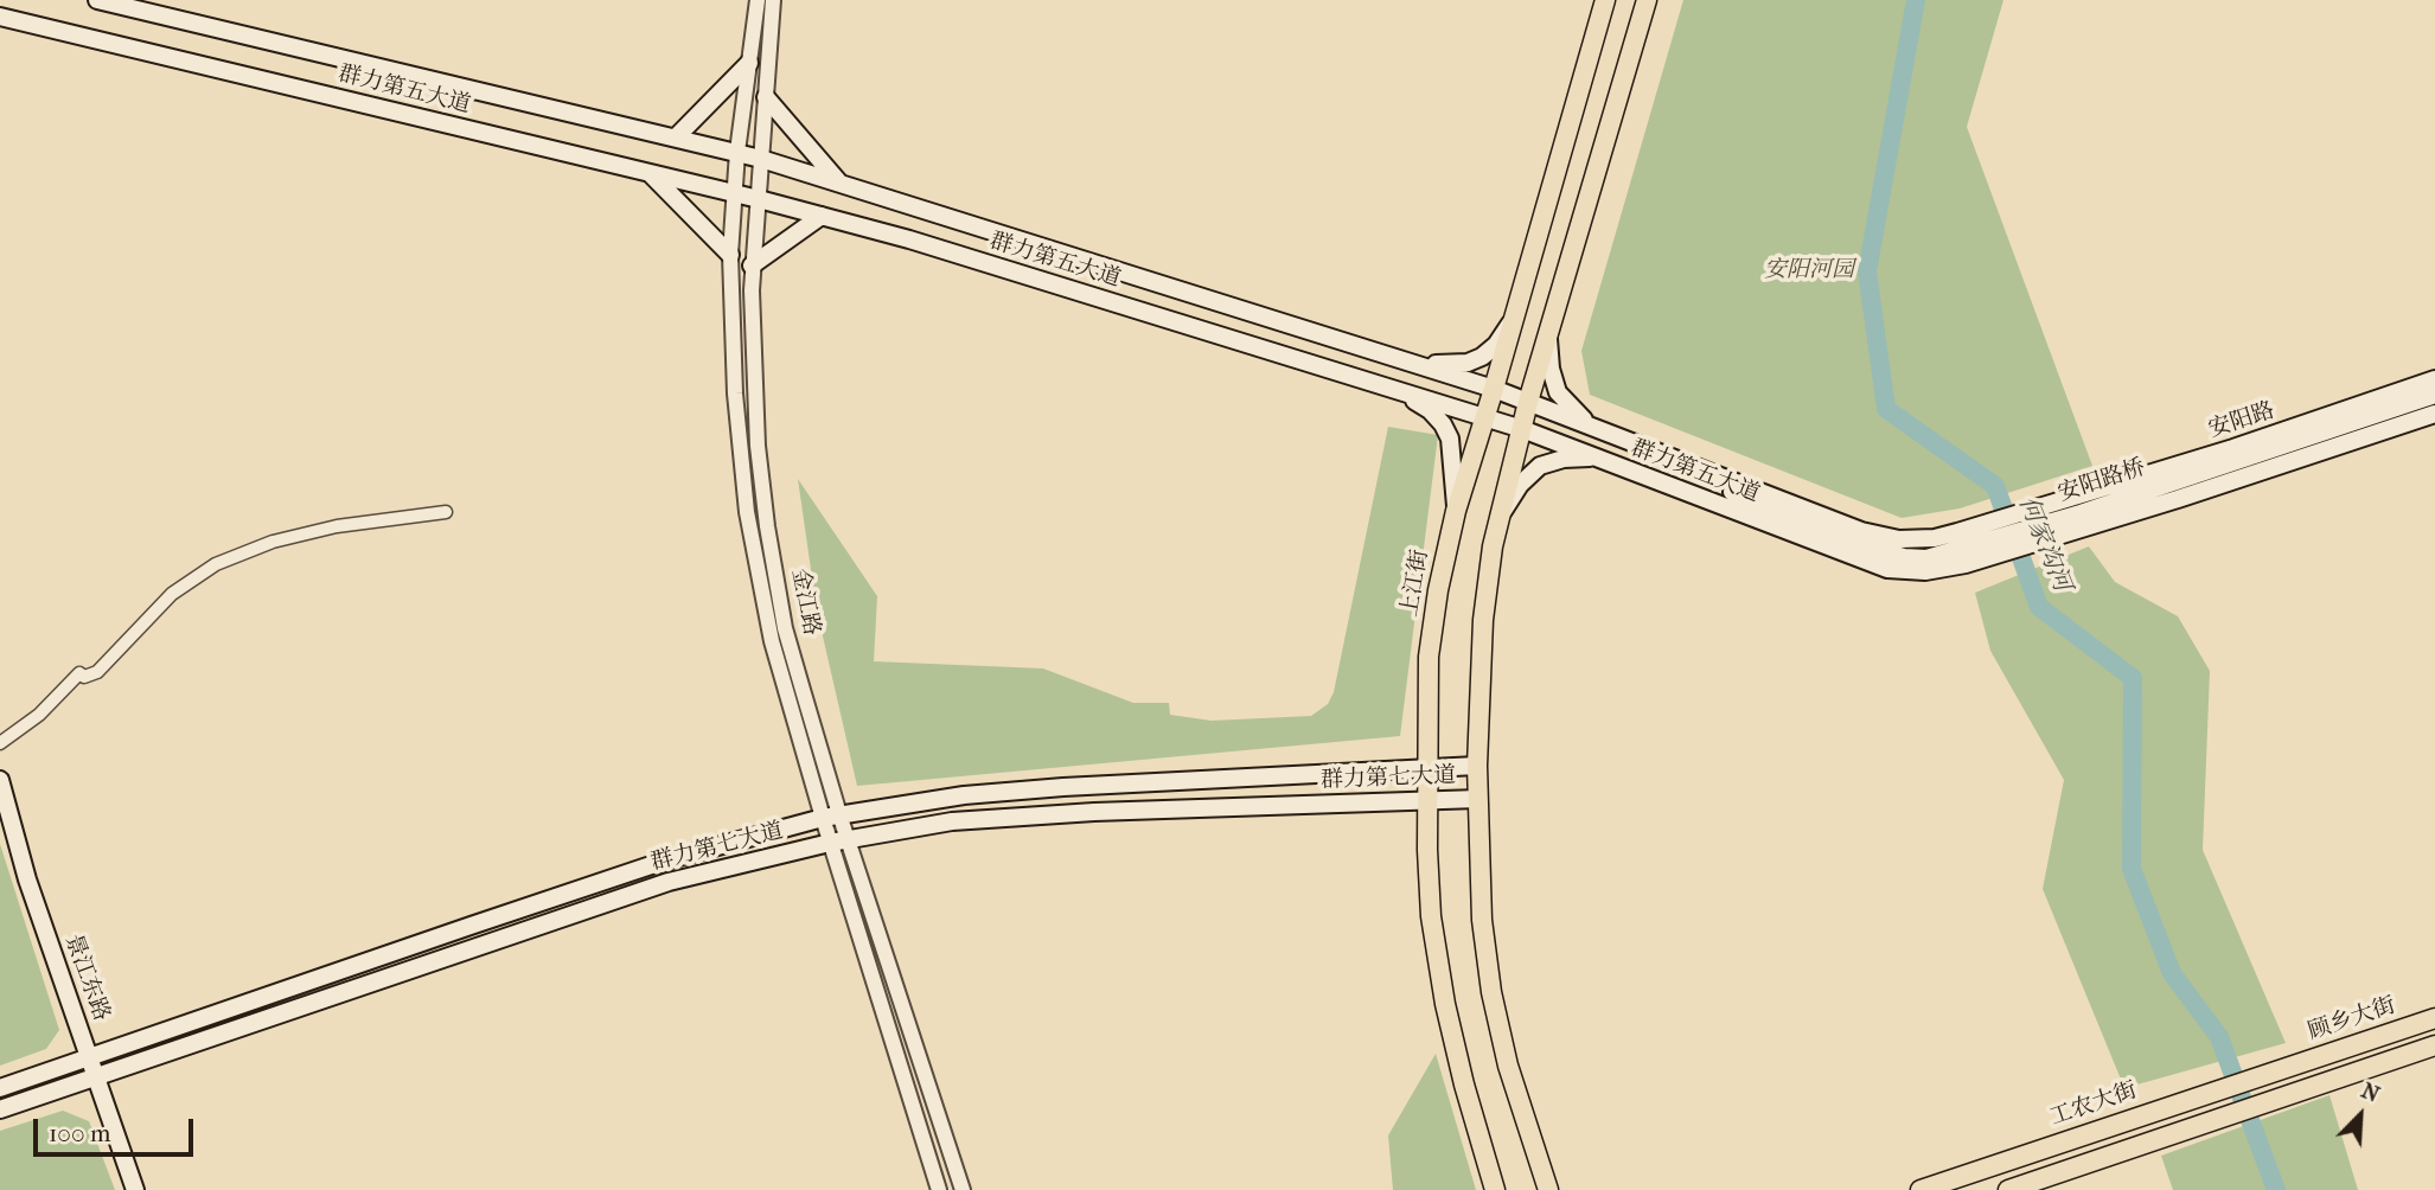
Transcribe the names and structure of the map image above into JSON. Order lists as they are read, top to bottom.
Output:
{
  "streets": {
    "main road": [
      "群力第五大道",
      "安阳路",
      "安阳路桥",
      "上江街",
      "群力第七大道",
      "景江东路",
      "顾乡大街",
      "工农大街"
    ],
    "street": ["金江路"]
  },
  "crossings": [
    ["群力第五大道", "安阳路"],
    ["群力第五大道", "安阳路桥"],
    ["群力第五大道", "上江街"],
    ["群力第五大道", "金江路"],
    ["上江街", "群力第七大道"],
    ["金江路", "群力第七大道"],
    ["群力第七大道", "景江东路"],
    ["顾乡大街", "工农大街"]
  ],
  "water": ["何家沟河"],
  "parks": ["安阳河园"],
  "scale_bar": "100 m",
  "north": "top right"
}
